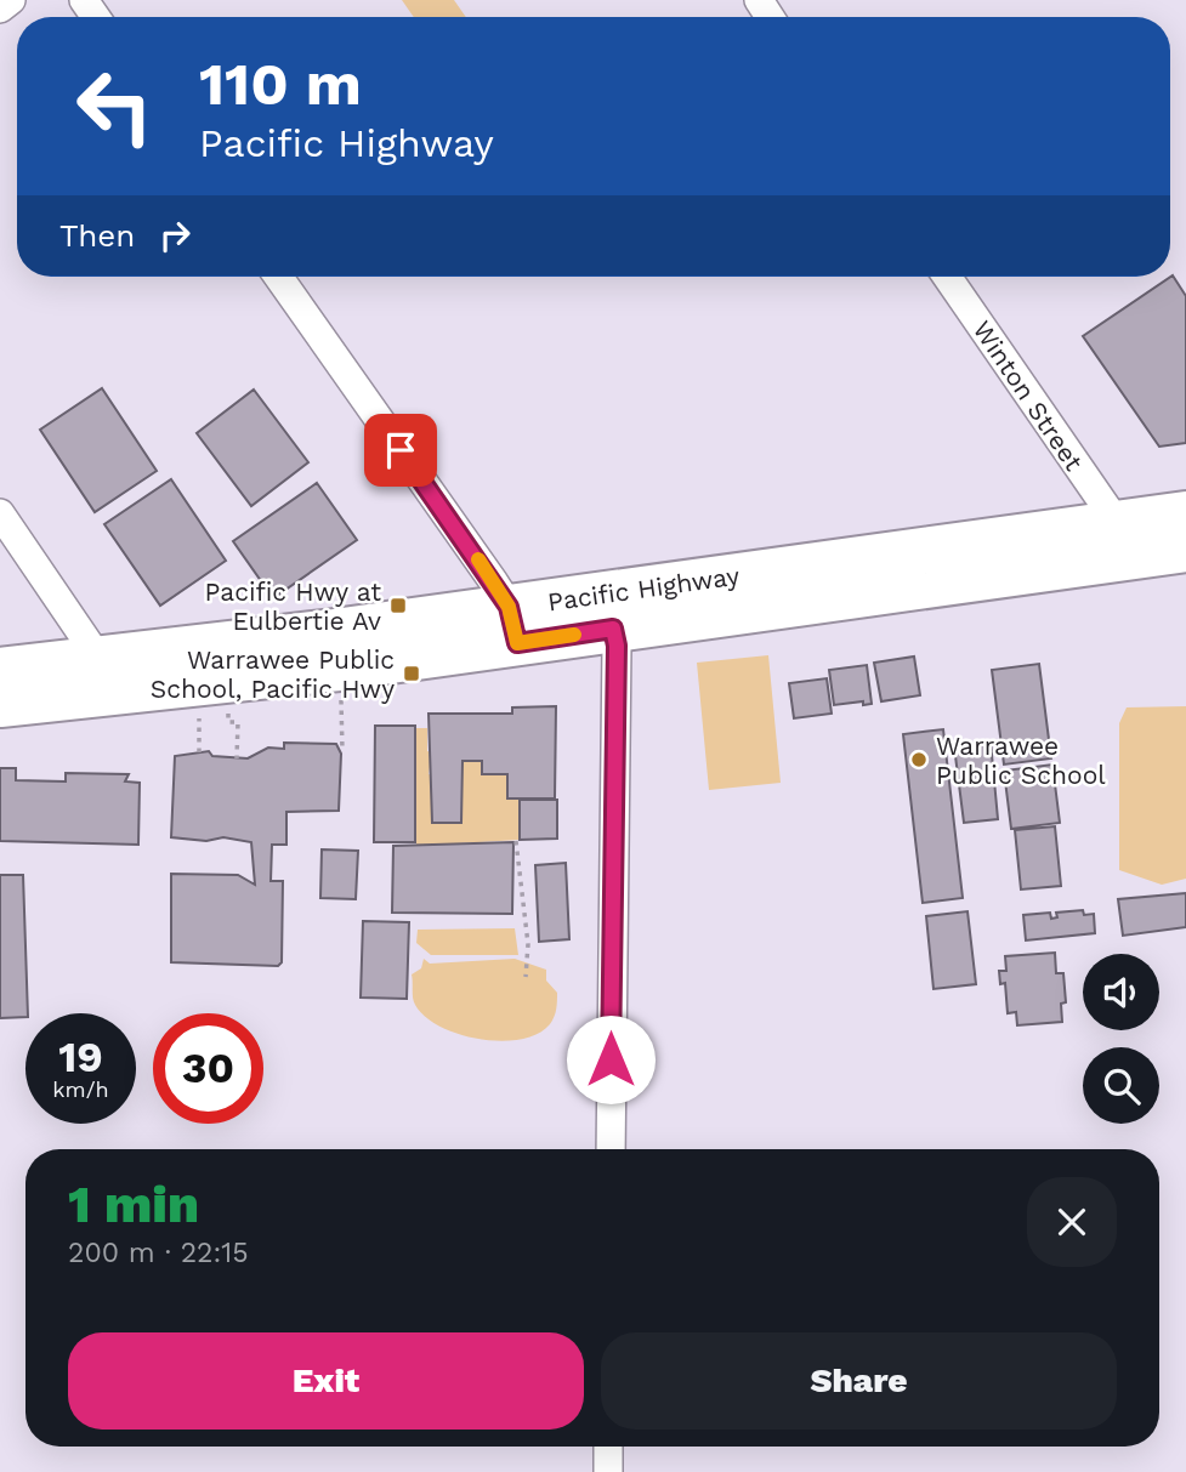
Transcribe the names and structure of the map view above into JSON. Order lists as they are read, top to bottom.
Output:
{
  "streets": {
    "highway": ["Pacific Highway"],
    "street": ["Winton Street"]
  },
  "crossings": [
    ["Winton Street", "Pacific Highway"]
  ],
  "places": {
    "transit": ["Pacific Hwy at Eulbertie Av", "Warrawee Public School, Pacific Hwy"],
    "other": ["Warrawee Public School"]
  },
  "page": {
    "turn": ["110 m", "Pacific Highway"],
    "then": "Then",
    "speed": "19 km/h",
    "limit": "30",
    "heading": ["1 min", "200 m · 22:15"],
    "buttons": ["Exit", "Share"]
  }
}
